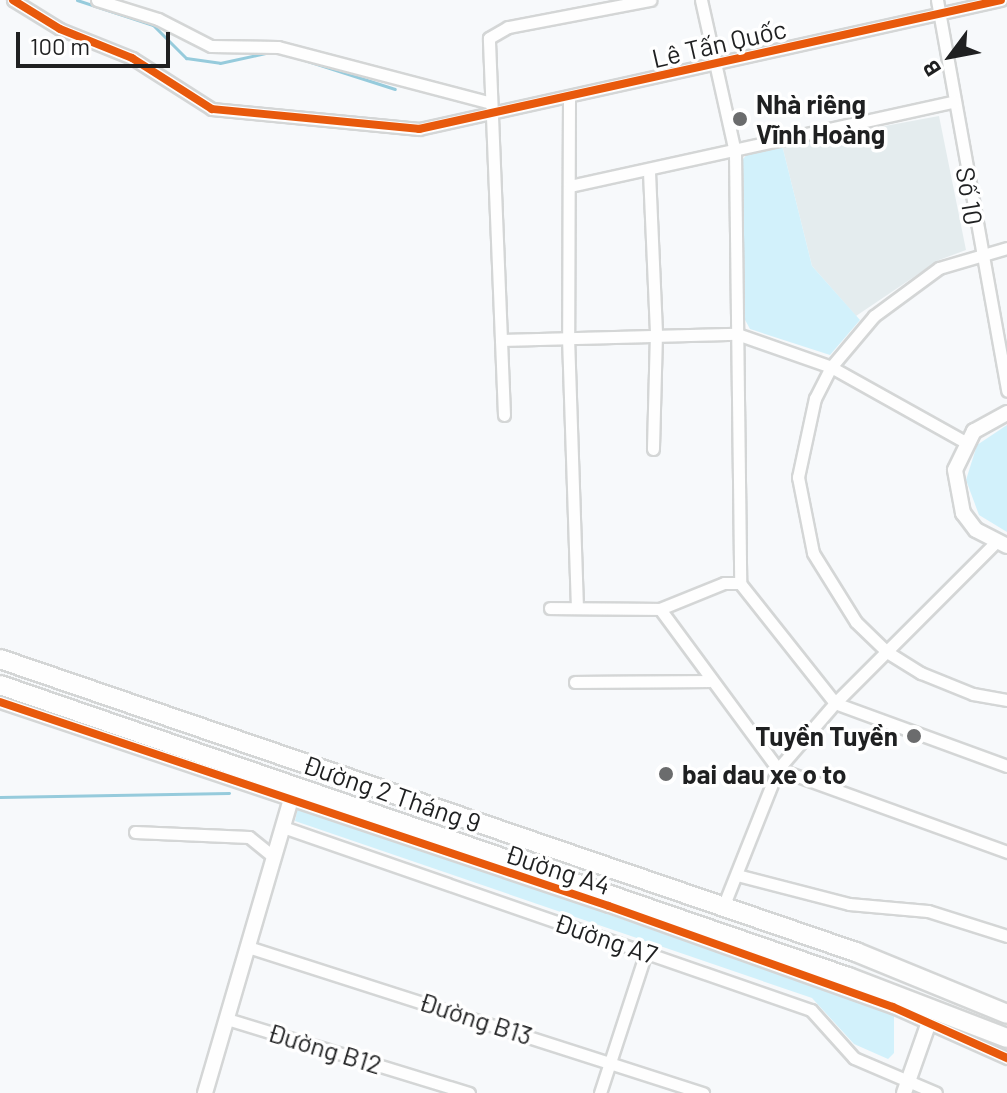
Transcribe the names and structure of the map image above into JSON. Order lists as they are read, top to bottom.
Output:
{
  "streets": {
    "highway": ["Đường 2 Tháng 9"],
    "street": [
      "Lê Tấn Quốc",
      "Số 10",
      "Đường A4",
      "Đường A7",
      "Đường B13",
      "Đường B12"
    ]
  },
  "crossings": [
    ["Lê Tấn Quốc", "Số 10"]
  ],
  "places": ["Nhà riêng Vĩnh Hoàng", "Tuyền Tuyền", "bai dau xe o to"],
  "scale_bar": "100 m",
  "north": "bottom left"
}
